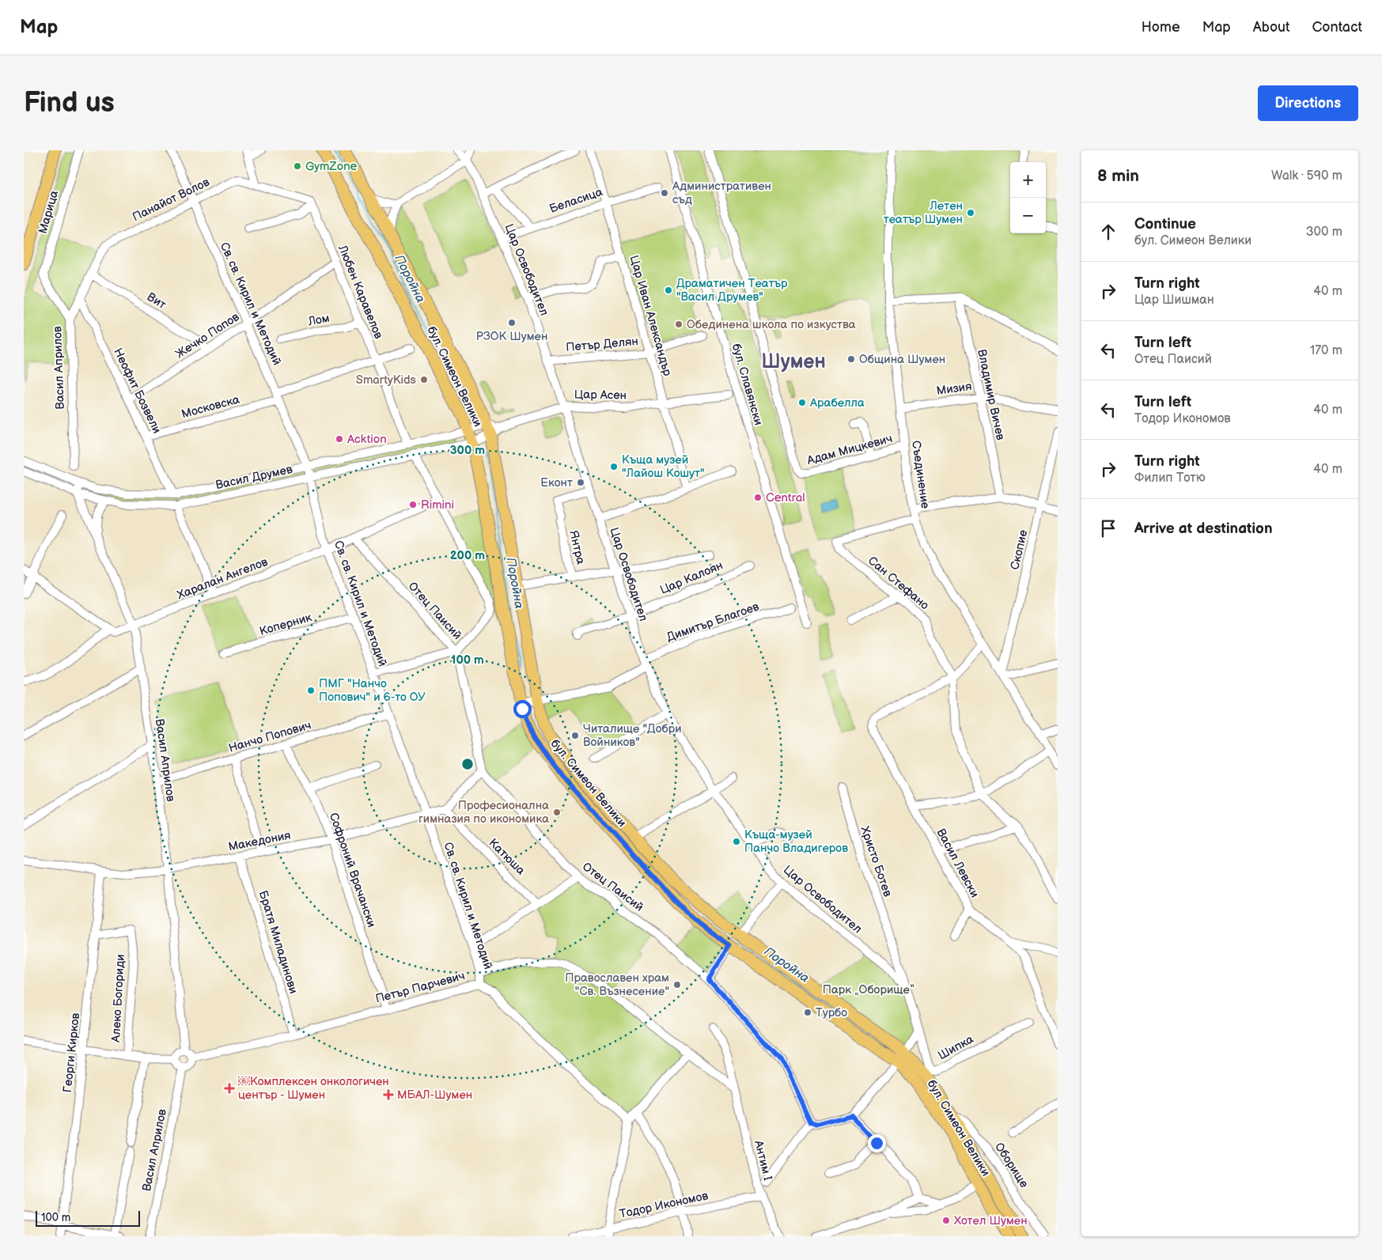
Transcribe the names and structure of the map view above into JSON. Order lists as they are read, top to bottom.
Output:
{
  "streets": {
    "main road": ["Марица", "бул. Симеон Велики"],
    "street": [
      "Панайот Волов",
      "Беласица",
      "Цар Освободител",
      "Любен Каравелов",
      "Вит",
      "Св. св. Кирил и Методий",
      "Цар Иван Александър",
      "Лом",
      "Жечко Попов",
      "Петър Делян",
      "Васил Априлов",
      "бул. Славянски",
      "Мизия",
      "Неофит Бозвели",
      "Цар Асен",
      "Владимир Вичев",
      "Московска",
      "Адам Мицкевич",
      "Съединение",
      "Васил Друмев",
      "Янтра",
      "Скопие",
      "Цар Калоян",
      "Харалан Ангелов",
      "Сан Стефано",
      "Отец Паисий",
      "Димитър Благоев",
      "Коперник",
      "Нанчо Попович",
      "Македония",
      "Катюша",
      "Христо Ботев",
      "Васил Левски",
      "Софроний Врачански",
      "Братя Миладинови",
      "Петър Парчевич",
      "Алеко Богориди",
      "Шипка",
      "Георги Кирков",
      "Антим I",
      "Оборище",
      "Тодор Икономов"
    ]
  },
  "crossings": [
    ["Панайот Волов", "Св. св. Кирил и Методий"],
    ["Панайот Волов", "Васил Априлов"],
    ["Беласица", "Цар Освободител"],
    ["Беласица", "Цар Иван Александър"],
    ["Марица", "Васил Априлов"],
    ["Цар Освободител", "Петър Делян"],
    ["Цар Освободител", "Цар Асен"],
    ["Цар Освободител", "Янтра"],
    ["Цар Освободител", "Цар Калоян"],
    ["Цар Освободител", "Димитър Благоев"],
    ["Цар Освободител", "Христо Ботев"],
    ["Любен Каравелов", "Лом"],
    ["Любен Каравелов", "Жечко Попов"],
    ["Любен Каравелов", "Московска"],
    ["Любен Каравелов", "Васил Друмев"],
    ["Вит", "Жечко Попов"],
    ["Вит", "Васил Априлов"],
    ["Св. св. Кирил и Методий", "Жечко Попов"],
    ["Св. св. Кирил и Методий", "Московска"],
    ["Св. св. Кирил и Методий", "Васил Друмев"],
    ["Св. св. Кирил и Методий", "Харалан Ангелов"],
    ["Св. св. Кирил и Методий", "Коперник"],
    ["Св. св. Кирил и Методий", "Нанчо Попович"],
    ["Св. св. Кирил и Методий", "Македония"],
    ["Св. св. Кирил и Методий", "Петър Парчевич"],
    ["Цар Иван Александър", "Петър Делян"],
    ["Цар Иван Александър", "Цар Асен"],
    ["Жечко Попов", "Неофит Бозвели"],
    ["Васил Априлов", "Неофит Бозвели"],
    ["Васил Априлов", "Васил Друмев"],
    ["Васил Априлов", "Харалан Ангелов"],
    ["Васил Априлов", "Нанчо Попович"],
    ["Васил Априлов", "Македония"],
    ["Васил Априлов", "Петър Парчевич"],
    ["бул. Симеон Велики", "Цар Асен"],
    ["бул. Симеон Велики", "Васил Друмев"],
    ["бул. Симеон Велики", "Димитър Благоев"],
    ["бул. Симеон Велики", "Оборище"],
    ["бул. Славянски", "Адам Мицкевич"],
    ["Мизия", "Владимир Вичев"],
    ["Мизия", "Съединение"],
    ["Неофит Бозвели", "Московска"],
    ["Неофит Бозвели", "Васил Друмев"],
    ["Цар Асен", "Васил Друмев"],
    ["Адам Мицкевич", "Съединение"],
    ["Съединение", "Скопие"],
    ["Съединение", "Сан Стефано"],
    ["Харалан Ангелов", "Отец Паисий"],
    ["Сан Стефано", "Васил Левски"],
    ["Нанчо Попович", "Софроний Врачански"],
    ["Македония", "Катюша"],
    ["Македония", "Софроний Врачански"],
    ["Македония", "Братя Миладинови"],
    ["Македония", "Георги Кирков"],
    ["Софроний Врачански", "Петър Парчевич"],
    ["Братя Миладинови", "Петър Парчевич"],
    ["Алеко Богориди", "Георги Кирков"],
    ["Антим I", "Тодор Икономов"]
  ],
  "districts": ["Шумен"],
  "water": ["Поройна"],
  "parks": ["Парк „Оборище“"],
  "places": {
    "other": [
      "GymZone",
      "Административен съд",
      "Летен театър Шумен",
      "Драматичен Театър \"Васил Друмев\"",
      "РЗОК Шумен",
      "Обединена школа по изкуства",
      "Община Шумен",
      "SmartyKids",
      "Арабелла",
      "Acktion",
      "Къща музей \"Лайош Кошут\"",
      "Еконт",
      "Central",
      "Rimini",
      "ПМГ \"Нанчо Попович\" и 6-то ОУ",
      "Читалище \"Добри Войников\"",
      "Професионална гимназия по икономика",
      "Къща-музей Панчо Владигеров",
      "Православен храм \"Св. Възнесение\"",
      "Турбо",
      "Хотел Шумен"
    ],
    "health": ["￼Комплексен онкологичен център - Шумен", "МБАЛ-Шумен"]
  },
  "scale_bar": "100 m",
  "page": {
    "header": "Map",
    "nav": [
      "Home",
      "Map",
      "About",
      "Contact"
    ],
    "buttons": "Directions",
    "title": "Find us",
    "heading": ["8 min", "Walk · 590 m"],
    "map_buttons": ["+", "−"],
    "list": [
      ["Continue", "бул. Симеон Велики", "300 m"],
      ["Turn right", "Цар Шишман", "40 m"],
      ["Turn left", "Отец Паисий", "170 m"],
      ["Turn left", "Тодор Икономов", "40 m"],
      ["Turn right", "Филип Тотю", "40 m"],
      "Arrive at destination"
    ],
    "scale": "100 m"
  },
  "rings": ["300 m", "200 m", "100 m"]
}
